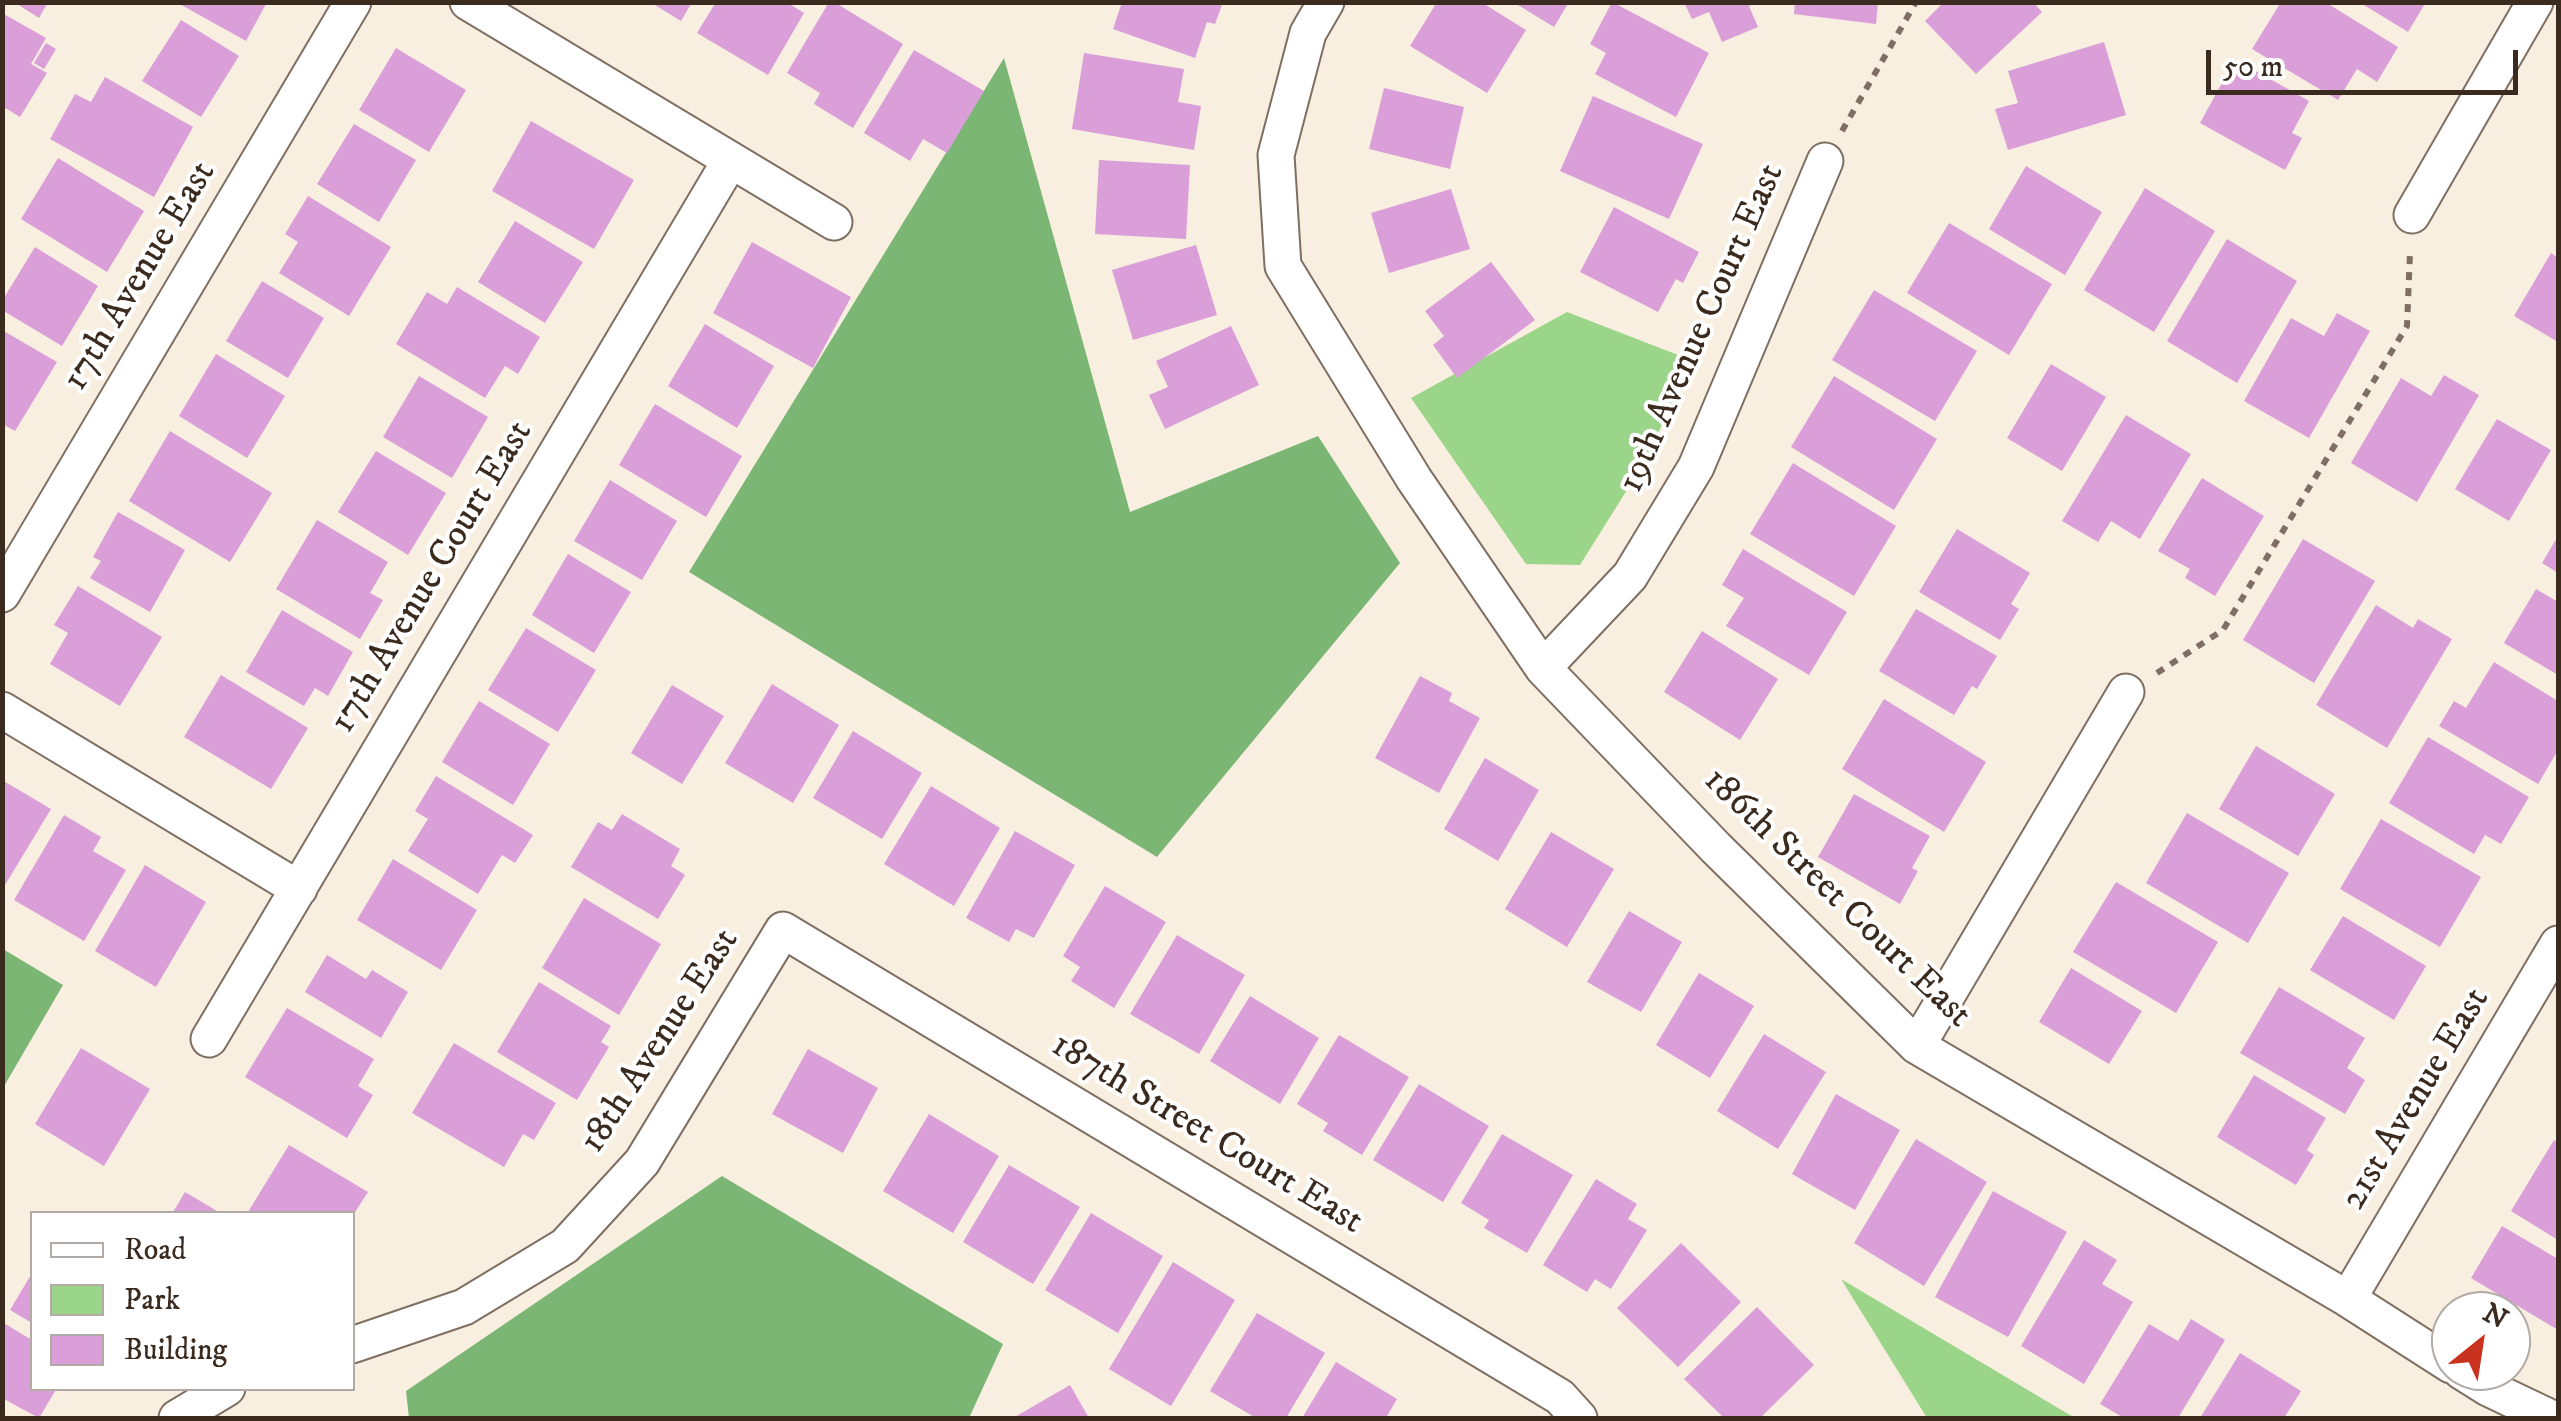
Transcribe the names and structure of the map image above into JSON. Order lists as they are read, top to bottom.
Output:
{
  "streets": {
    "street": [
      "17th Avenue East",
      "19th Avenue Court East",
      "17th Avenue Court East",
      "186th Street Court East",
      "18th Avenue East",
      "21st Avenue East",
      "187th Street Court East"
    ]
  },
  "crossings": [
    ["19th Avenue Court East", "186th Street Court East"],
    ["186th Street Court East", "21st Avenue East"],
    ["18th Avenue East", "187th Street Court East"]
  ],
  "legend": ["Road", "Park", "Building"],
  "scale_bar": "50 m",
  "north": "top right"
}
